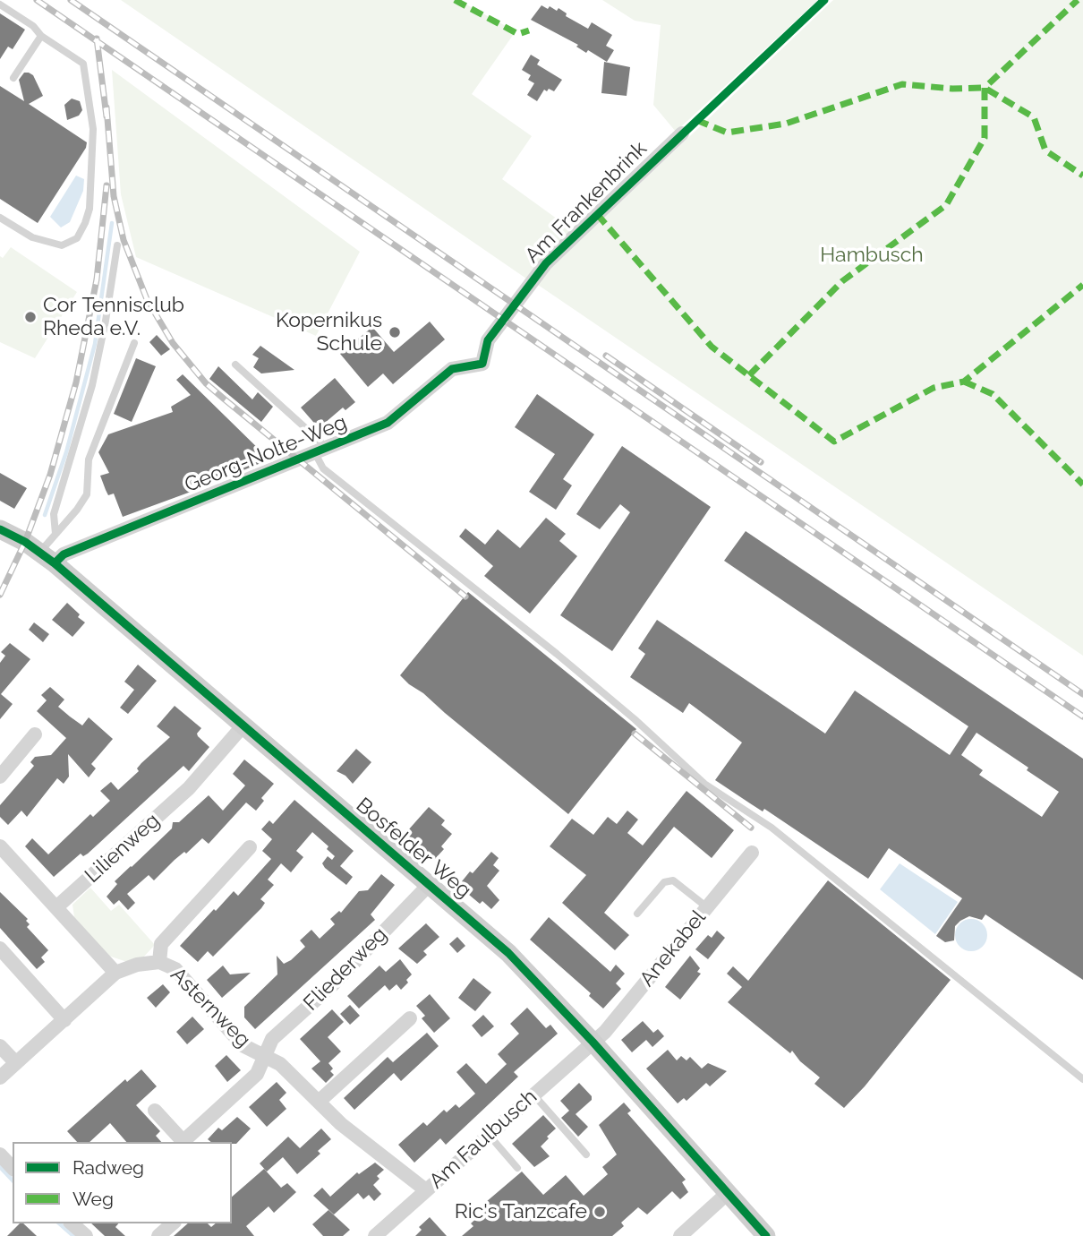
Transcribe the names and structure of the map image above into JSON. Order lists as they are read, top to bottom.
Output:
{
  "streets": {
    "street": [
      "Am Frankenbrink",
      "Georg-Nolte-Weg",
      "Lilienweg",
      "Bosfelder Weg",
      "Anekabel",
      "Fliederweg",
      "Asternweg",
      "Am Faulbusch"
    ]
  },
  "crossings": [
    ["Am Frankenbrink", "Georg-Nolte-Weg"],
    ["Georg-Nolte-Weg", "Bosfelder Weg"],
    ["Lilienweg", "Bosfelder Weg"],
    ["Bosfelder Weg", "Anekabel"],
    ["Bosfelder Weg", "Fliederweg"],
    ["Bosfelder Weg", "Am Faulbusch"],
    ["Anekabel", "Am Faulbusch"],
    ["Fliederweg", "Asternweg"],
    ["Asternweg", "Am Faulbusch"]
  ],
  "parks": ["Hambusch"],
  "places": ["Cor Tennisclub Rheda e.V.", "Kopernikus Schule", "Ric's Tanzcafe"],
  "legend": ["Radweg", "Weg"]
}
